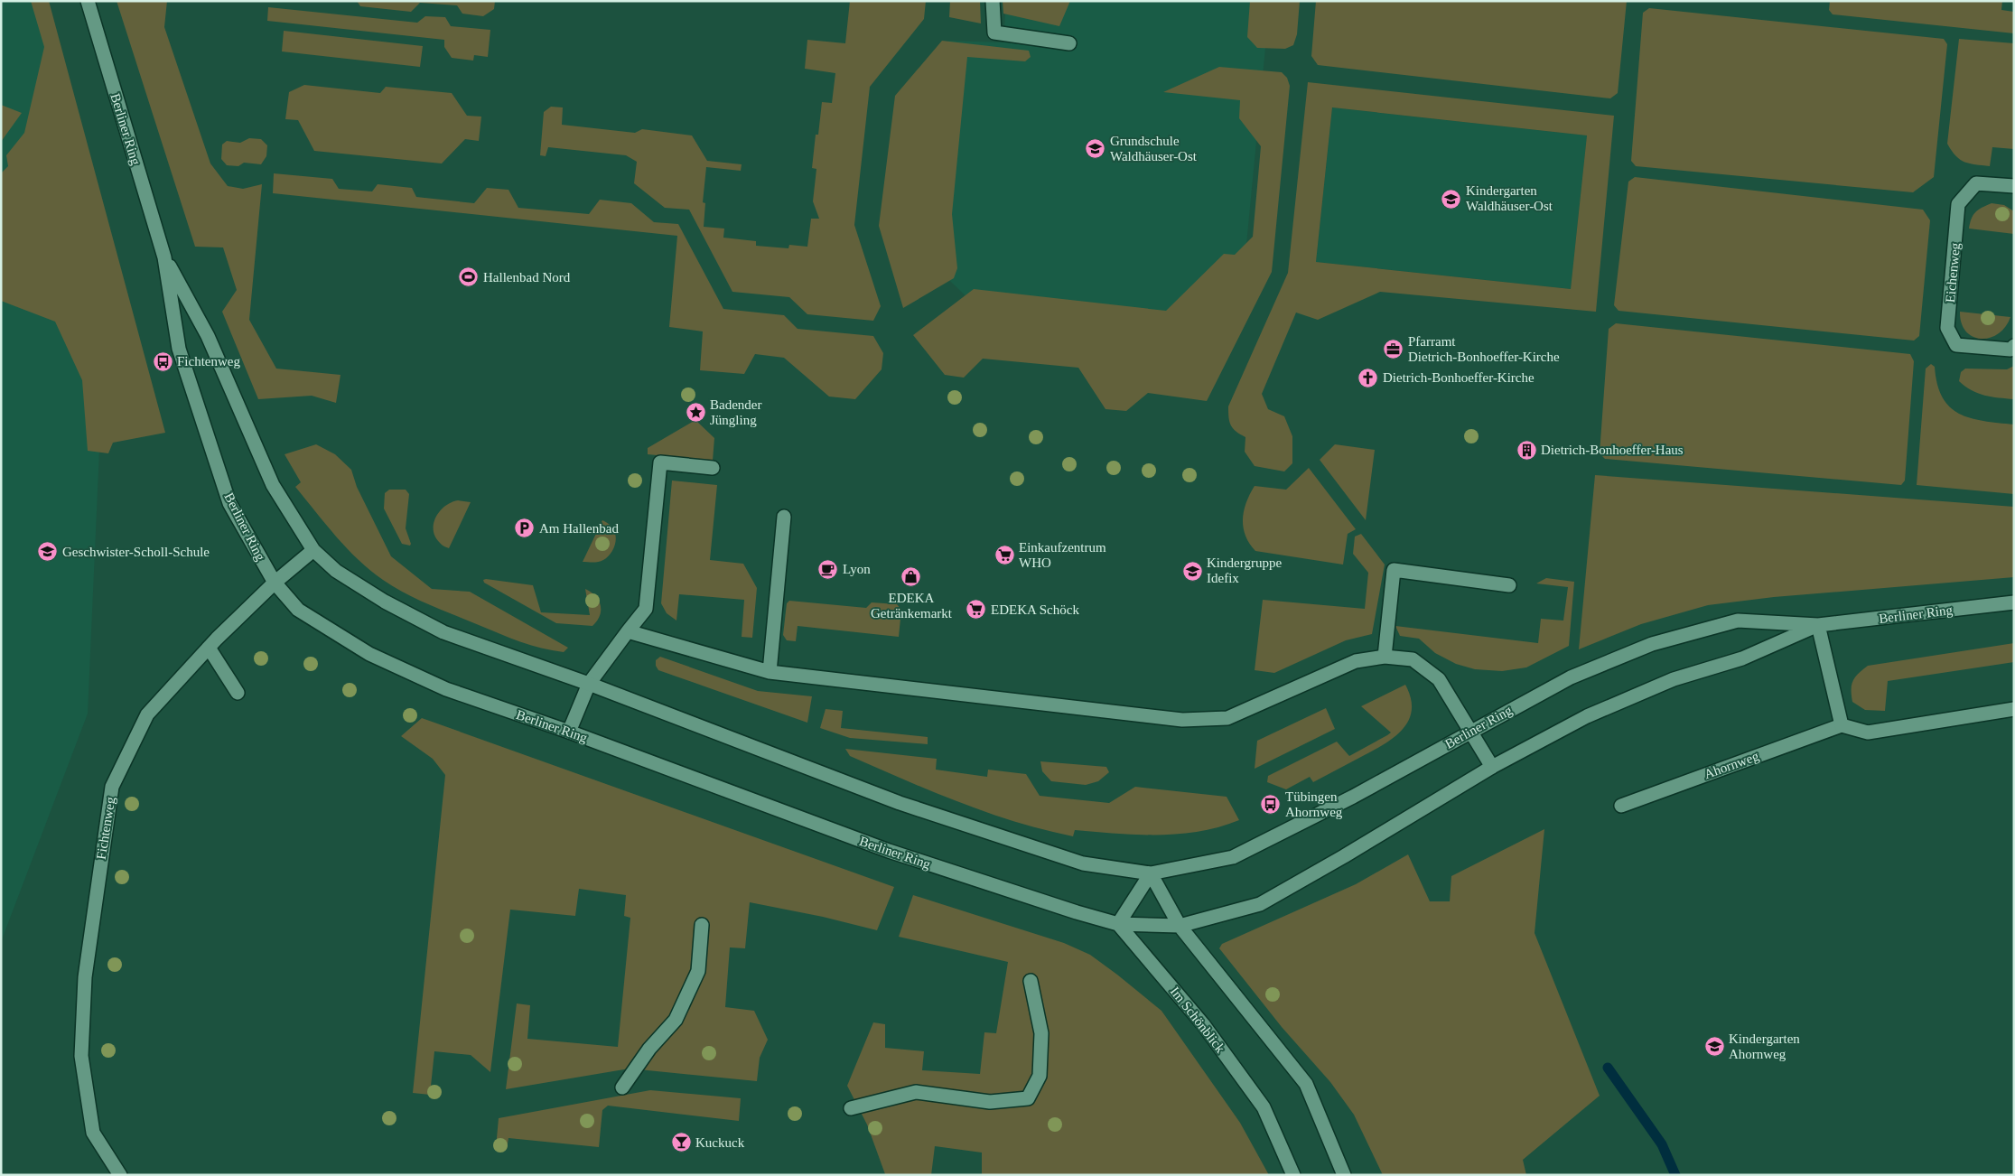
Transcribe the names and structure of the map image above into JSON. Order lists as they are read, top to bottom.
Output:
{
  "streets": {
    "street": [
      "Berliner Ring",
      "Eichenweg",
      "Ahornweg",
      "Fichtenweg",
      "Im Schönblick"
    ]
  },
  "crossings": [
    ["Berliner Ring", "Fichtenweg"],
    ["Berliner Ring", "Im Schönblick"]
  ],
  "places": {
    "school or university": [
      "Grundschule Waldhäuser-Ost",
      "Kindergarten Waldhäuser-Ost",
      "Geschwister-Scholl-Schule",
      "Kindergruppe Idefix",
      "Kindergarten Ahornweg"
    ],
    "sports": ["Hallenbad Nord"],
    "office": ["Pfarramt Dietrich-Bonhoeffer-Kirche"],
    "bus stop": ["Fichtenweg", "Tübingen Ahornweg"],
    "church": ["Dietrich-Bonhoeffer-Kirche"],
    "place": ["Badender Jüngling"],
    "building": ["Dietrich-Bonhoeffer-Haus"],
    "parking": ["Am Hallenbad"],
    "supermarket": ["Einkaufzentrum WHO", "EDEKA Schöck"],
    "cafe": ["Lyon"],
    "shop": ["EDEKA Getränkemarkt"],
    "bar": ["Kuckuck"]
  }
}
